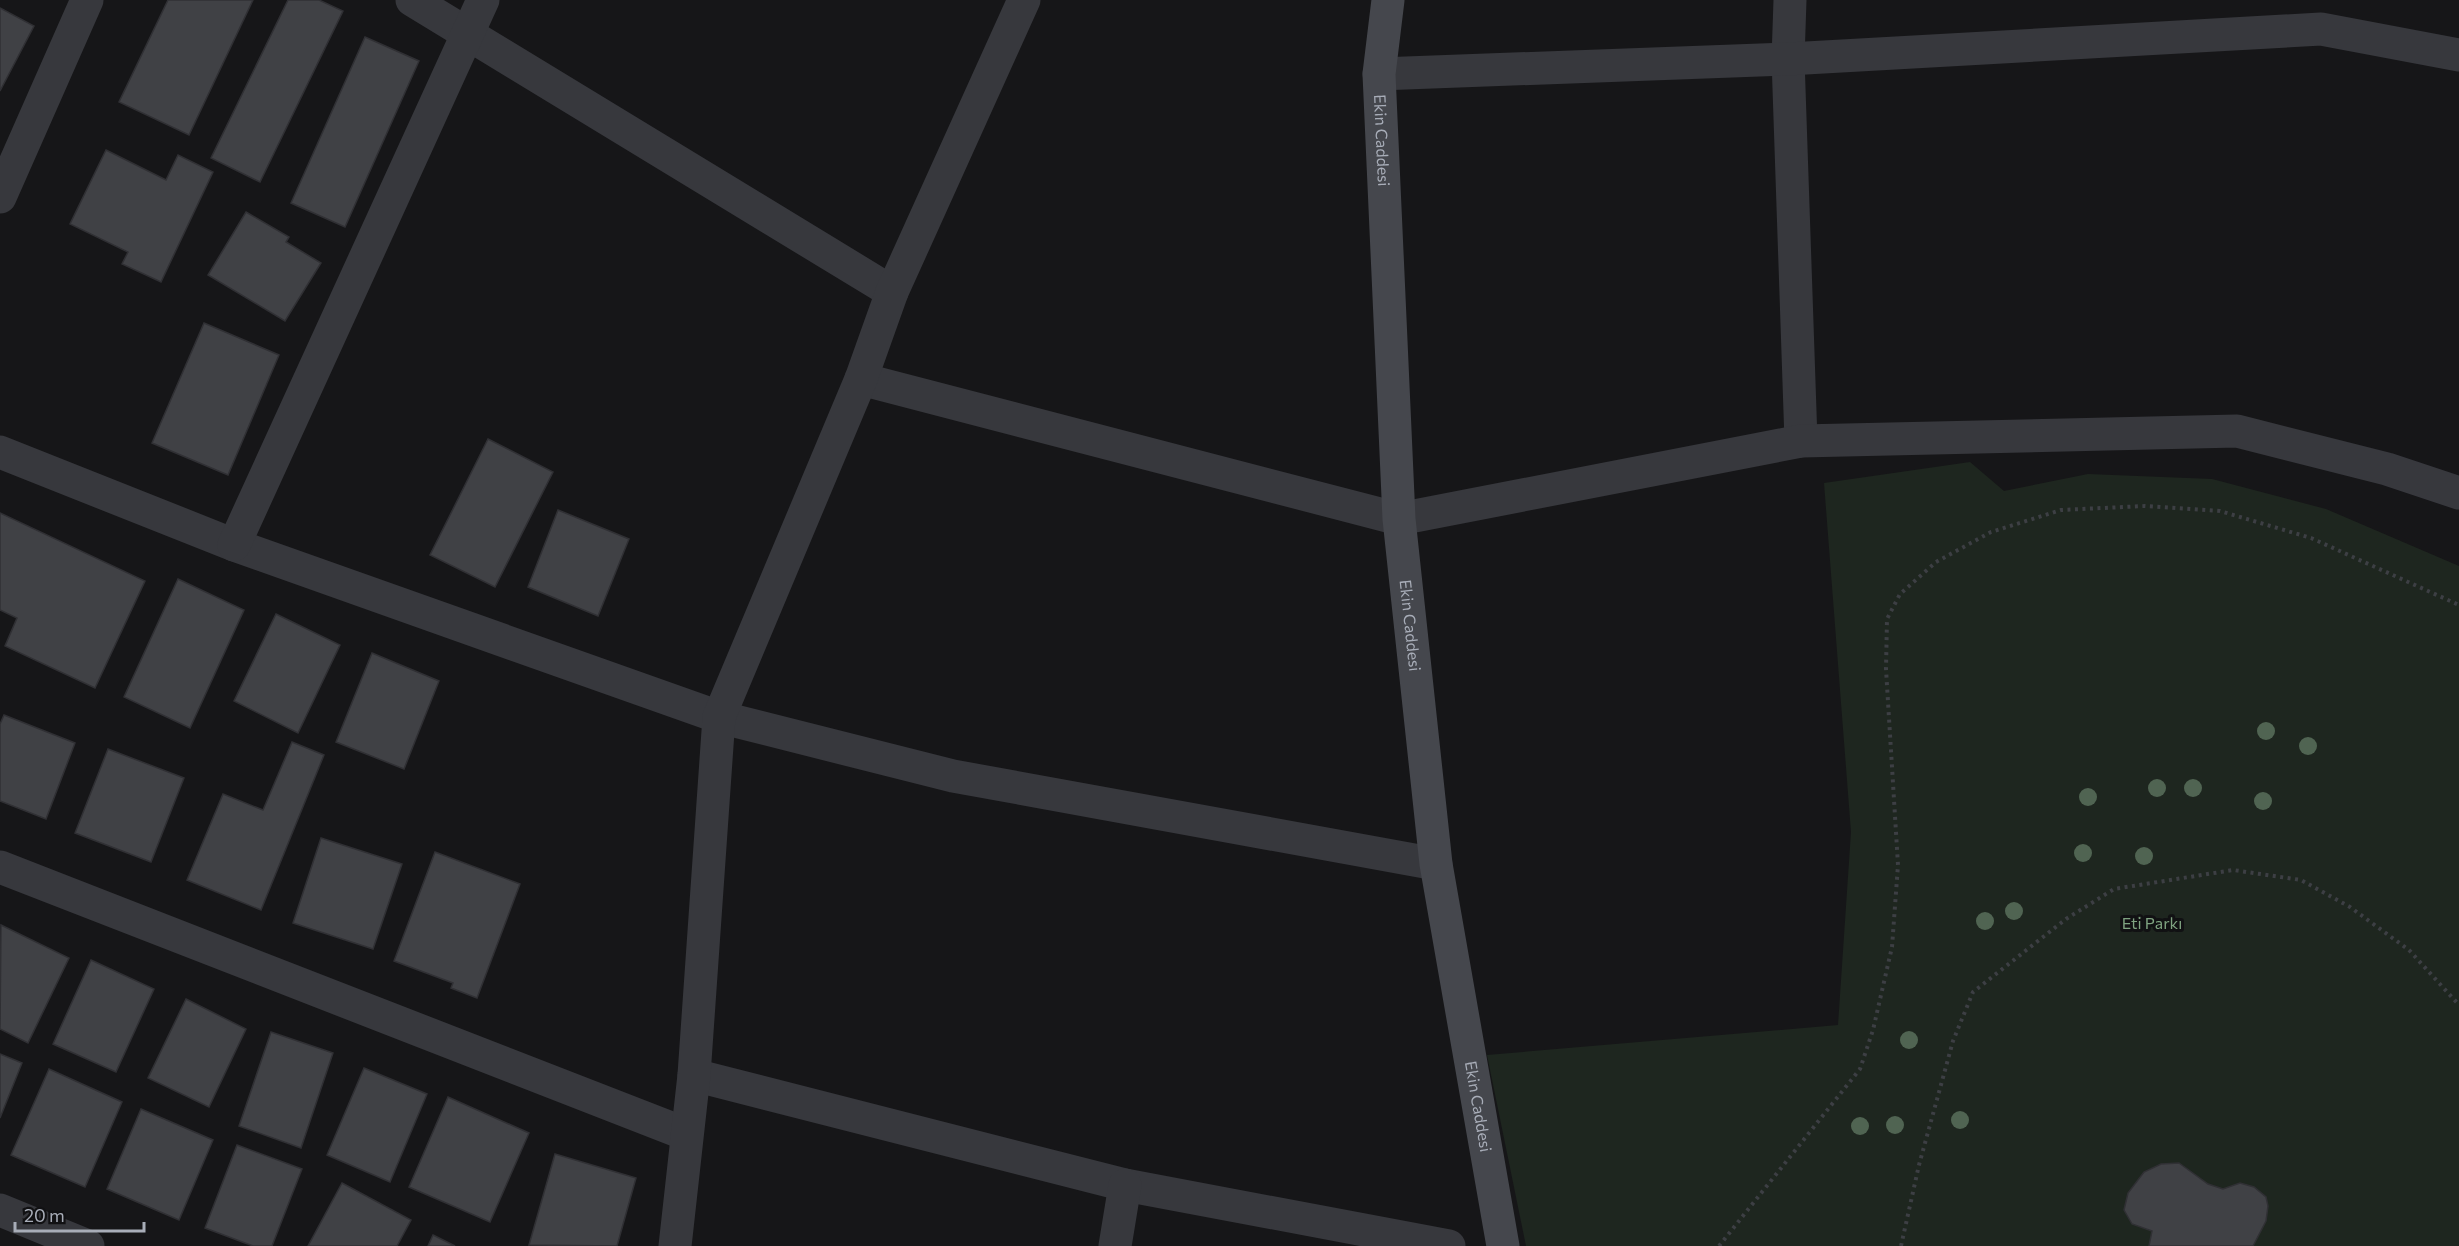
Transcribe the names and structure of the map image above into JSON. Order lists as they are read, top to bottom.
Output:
{
  "streets": {
    "street": ["Ekin Caddesi"]
  },
  "parks": ["Eti Parkı"],
  "scale_bar": "20 m"
}
